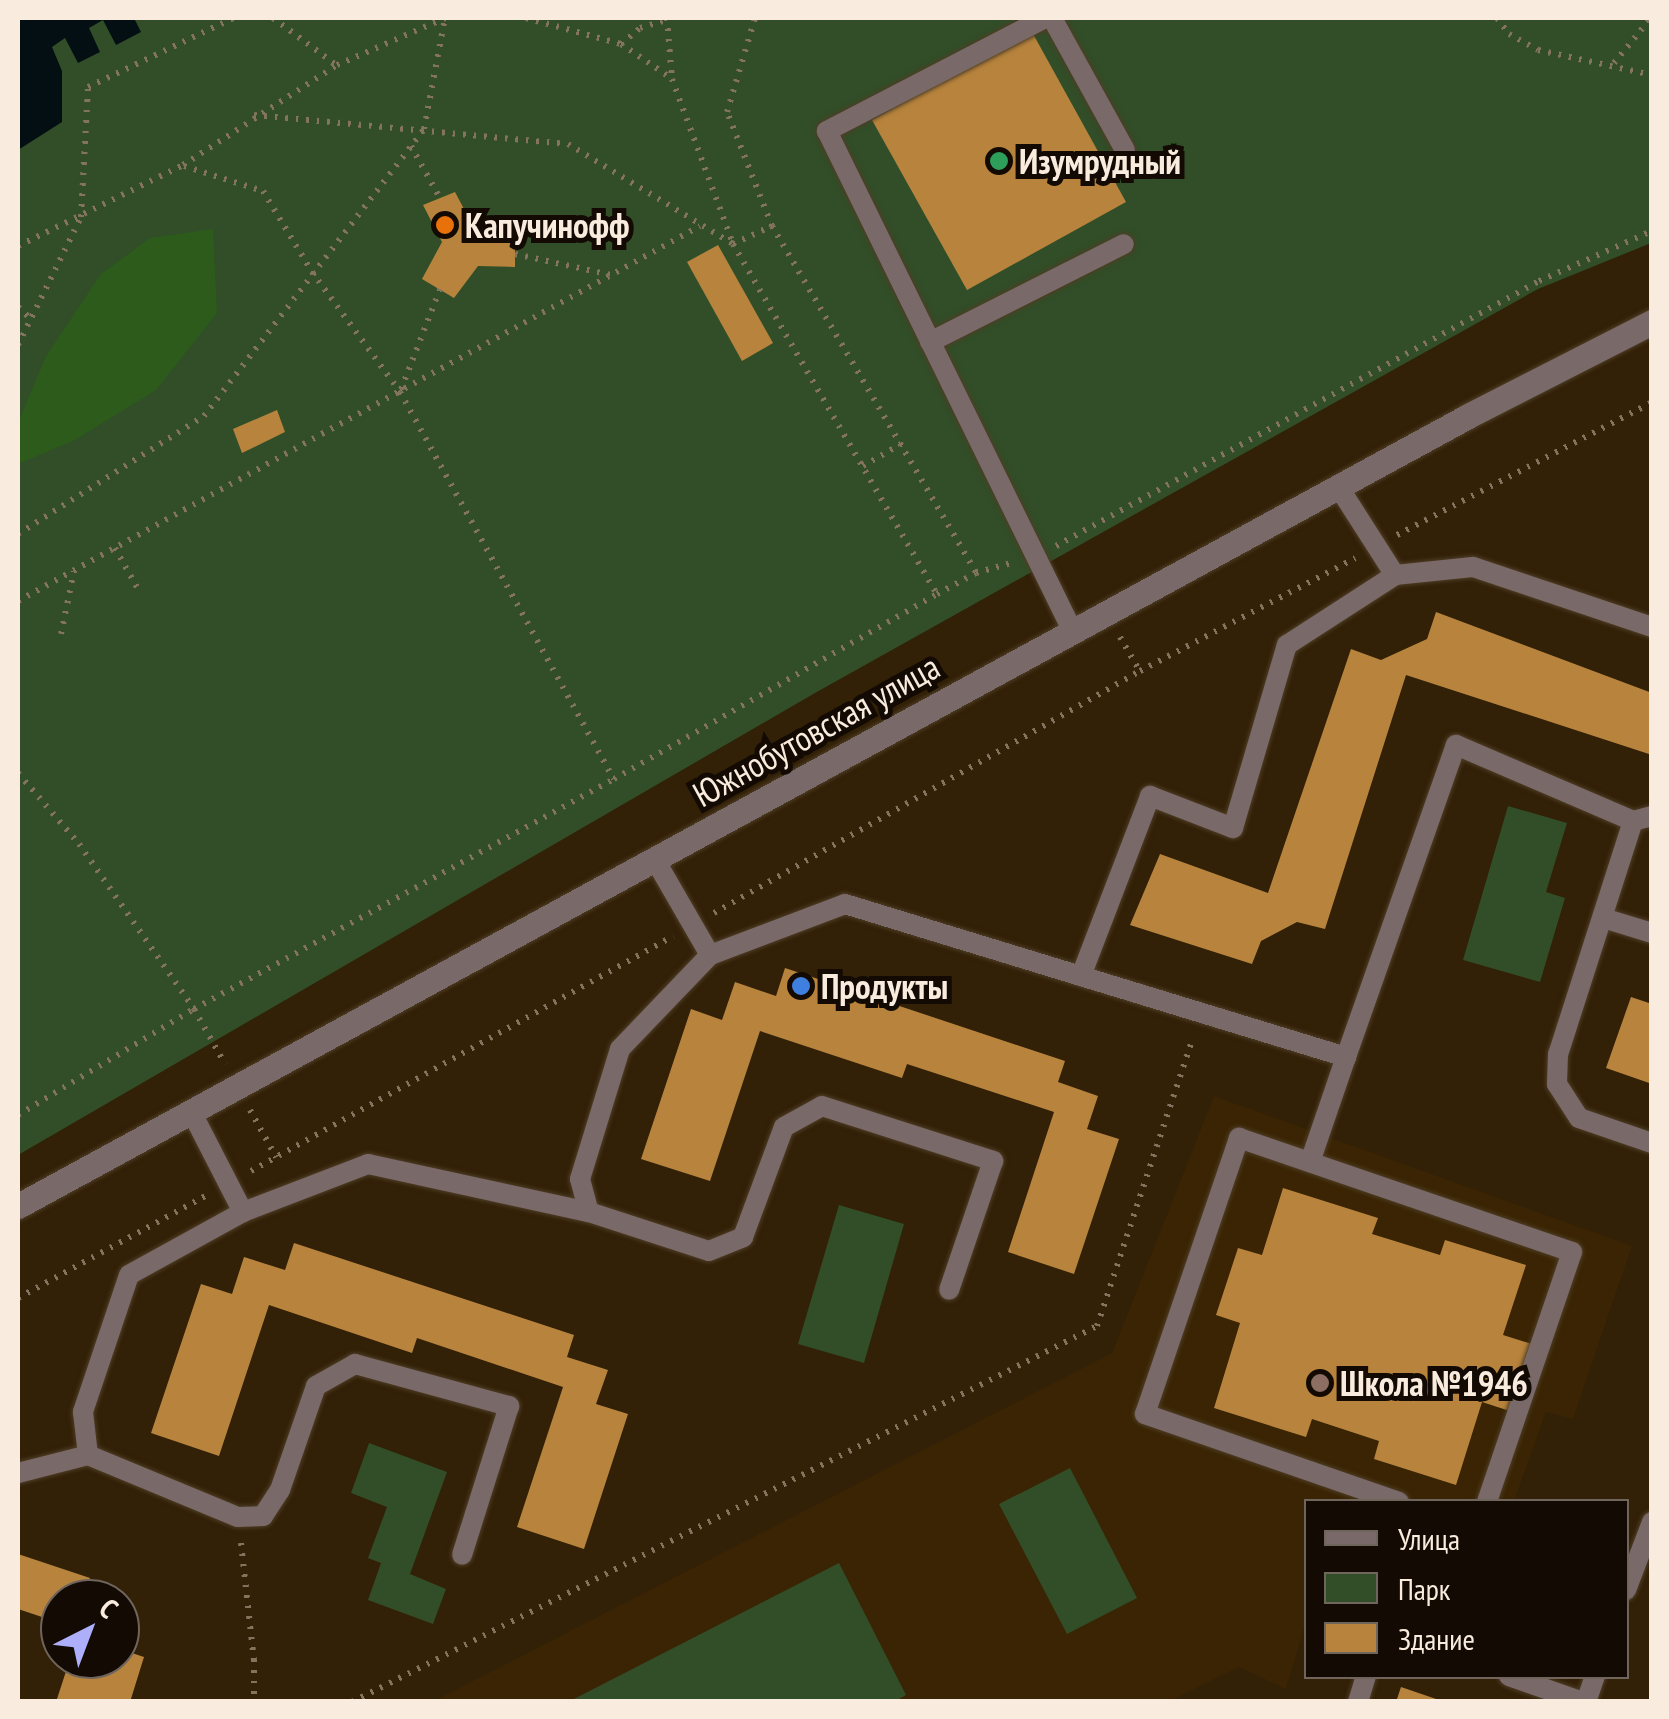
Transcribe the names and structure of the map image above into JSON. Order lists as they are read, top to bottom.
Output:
{
  "streets": {
    "street": ["Южнобутовская улица"]
  },
  "places": [
    "Изумрудный",
    "Капучинофф",
    "Продукты",
    "Школа №1946"
  ],
  "legend": ["Улица", "Парк", "Здание"],
  "north": "top right"
}
